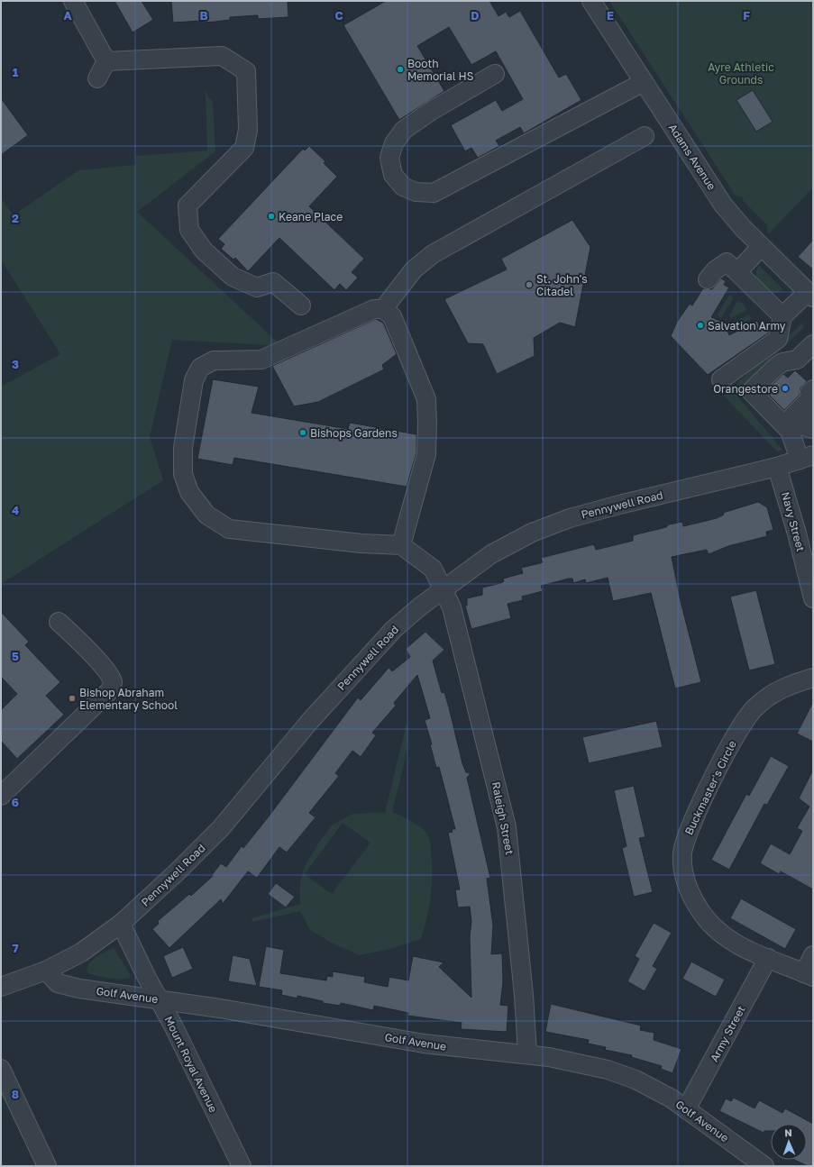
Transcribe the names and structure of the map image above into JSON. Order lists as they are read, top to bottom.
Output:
{
  "streets": {
    "street": [
      "Adams Avenue",
      "Pennywell Road",
      "Navy Street",
      "Buckmaster's Circle",
      "Raleigh Street",
      "Golf Avenue",
      "Army Street",
      "Mount Royal Avenue"
    ]
  },
  "crossings": [
    ["Pennywell Road", "Navy Street"],
    ["Pennywell Road", "Raleigh Street"],
    ["Pennywell Road", "Golf Avenue"],
    ["Pennywell Road", "Mount Royal Avenue"],
    ["Buckmaster's Circle", "Army Street"],
    ["Raleigh Street", "Golf Avenue"],
    ["Golf Avenue", "Army Street"],
    ["Golf Avenue", "Mount Royal Avenue"]
  ],
  "parks": ["Ayre Athletic Grounds"],
  "places": [
    "Booth Memorial HS",
    "Keane Place",
    "St. John's Citadel",
    "Salvation Army",
    "Orangestore",
    "Bishops Gardens",
    "Bishop Abraham Elementary School"
  ],
  "north": "top",
  "grid": {
    "columns": [
      "A",
      "B",
      "C",
      "D",
      "E",
      "F"
    ],
    "rows": [
      "1",
      "2",
      "3",
      "4",
      "5",
      "6",
      "7",
      "8"
    ]
  }
}
